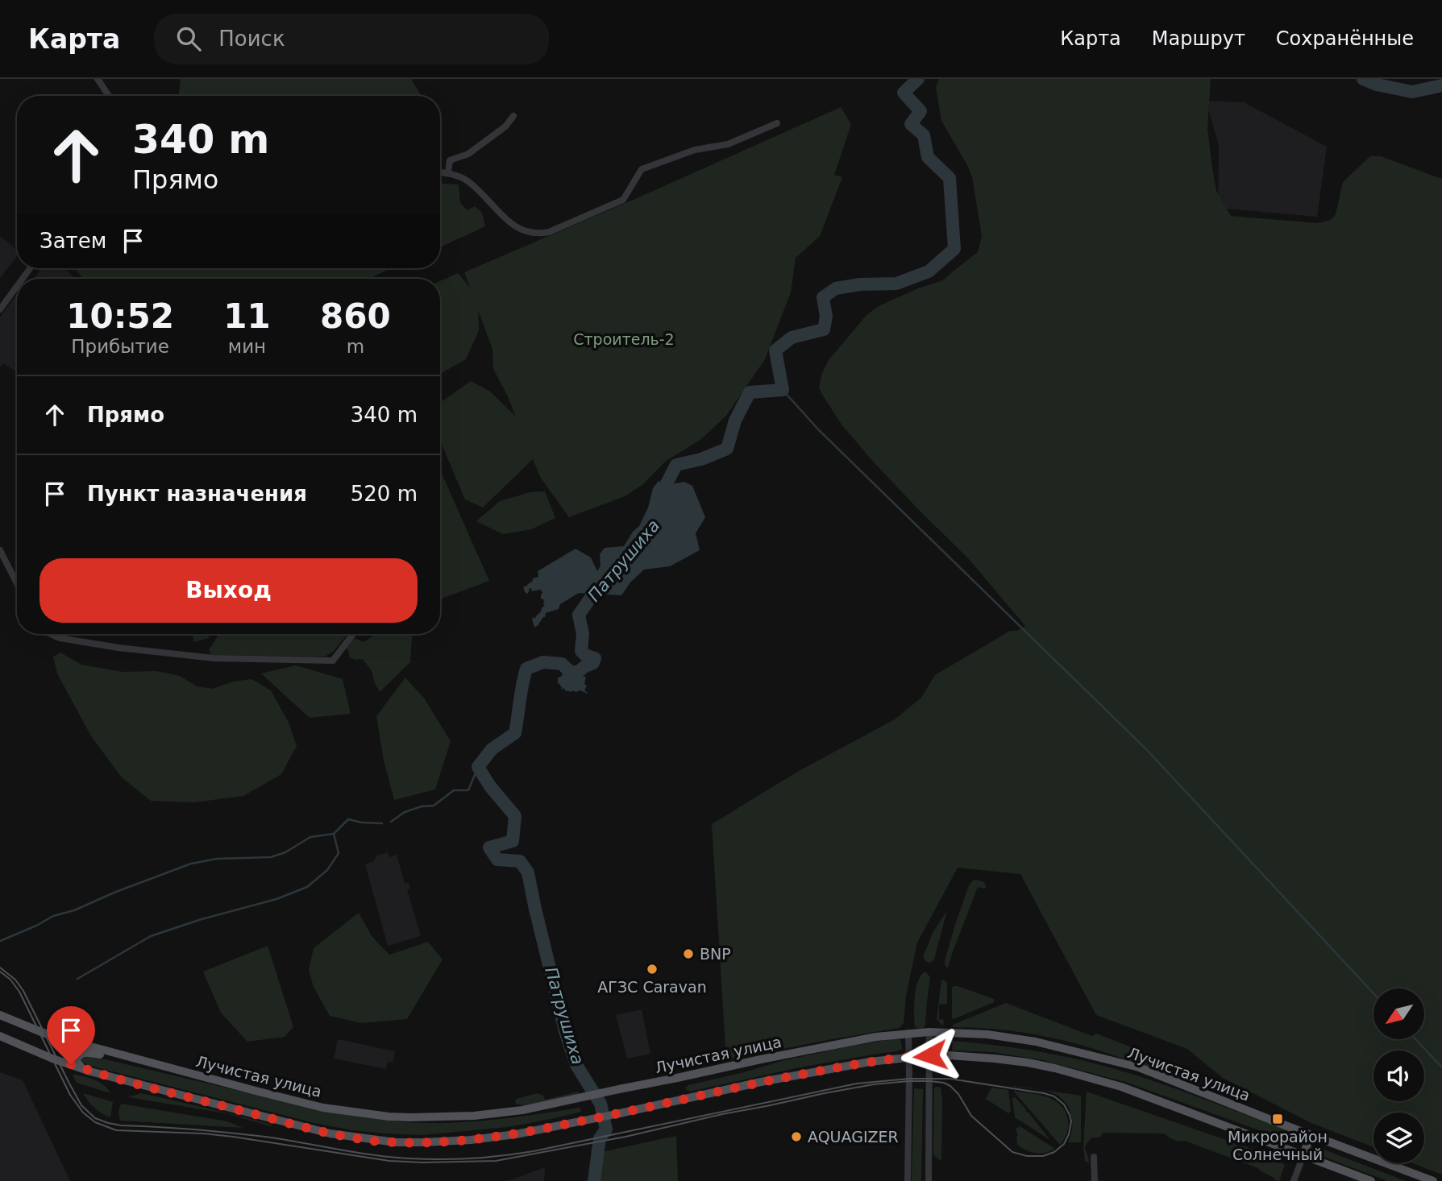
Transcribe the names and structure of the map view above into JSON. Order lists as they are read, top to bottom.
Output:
{
  "streets": {
    "main road": ["Лучистая улица"]
  },
  "water": ["Патрушиха"],
  "parks": ["Строитель-2"],
  "places": {
    "other": ["BNP", "АГЗС Caravan", "AQUAGIZER"],
    "transit": ["Микрорайон Солнечный"]
  },
  "north": "bottom left",
  "page": {
    "header": "Карта",
    "search": "Поиск",
    "nav": ["Карта", "Маршрут", "Сохранённые"],
    "turn": ["340 m", "Прямо"],
    "then": "Затем",
    "eta": [
      "10:52",
      "Прибытие",
      "11",
      "мин",
      "860",
      "m"
    ],
    "list": [
      {
        "name": "Прямо",
        "value": "340 m"
      },
      {
        "name": "Пункт назначения",
        "value": "520 m"
      }
    ],
    "buttons": "Выход"
  }
}
